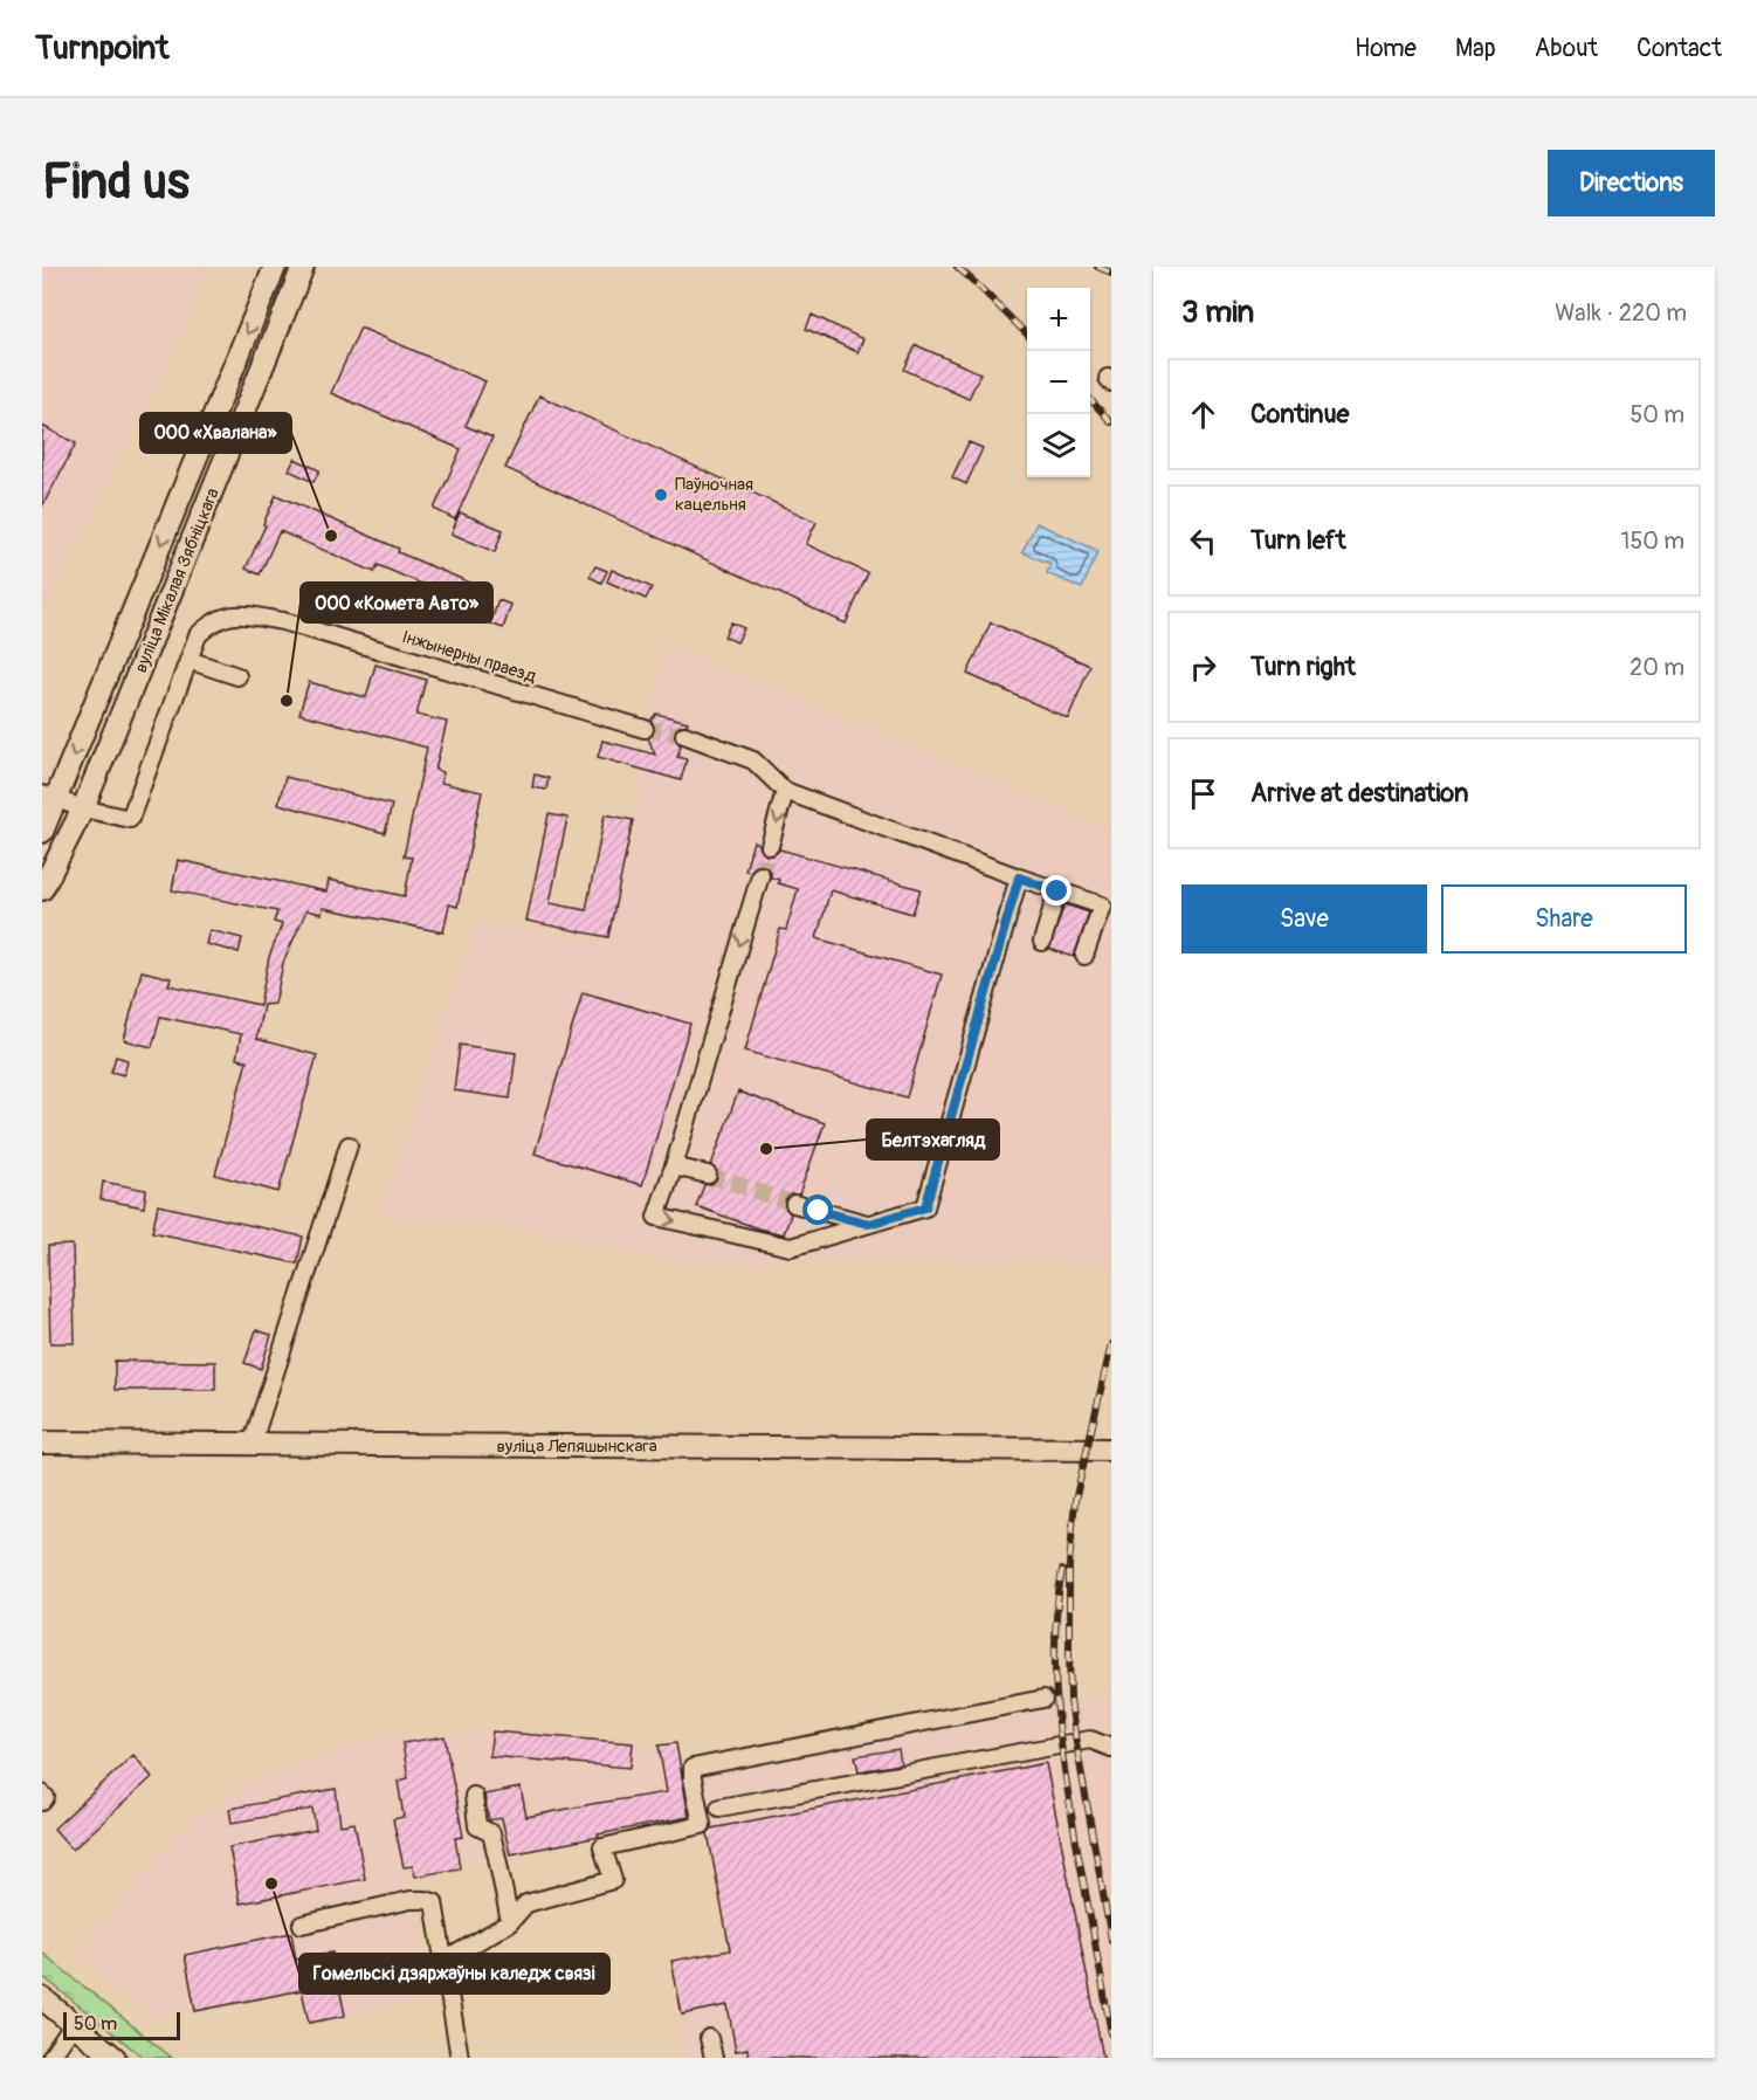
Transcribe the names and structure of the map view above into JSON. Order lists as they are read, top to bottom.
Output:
{
  "streets": {
    "main road": ["вуліца Мікалая Зябніцкага", "вуліца Лепяшынскага"],
    "street": ["Інжынерны праезд"]
  },
  "crossings": [
    ["вуліца Мікалая Зябніцкага", "Інжынерны праезд"]
  ],
  "places": [
    "Паўночная кацельня",
    "ООО «Хвалана»",
    "ООО «Комета Авто»",
    "Белтэхагляд",
    "Гомельскі дзяржаўны каледж связі"
  ],
  "scale_bar": "50 m",
  "page": {
    "header": "Turnpoint",
    "nav": [
      "Home",
      "Map",
      "About",
      "Contact"
    ],
    "buttons": [
      "Directions",
      ["Save", "Share"]
    ],
    "title": "Find us",
    "heading": ["3 min", "Walk · 220 m"],
    "map_buttons": ["+", "−"],
    "list": [
      ["Continue", "50 m"],
      ["Turn left", "150 m"],
      ["Turn right", "20 m"],
      "Arrive at destination"
    ],
    "scale": "50 m"
  }
}
